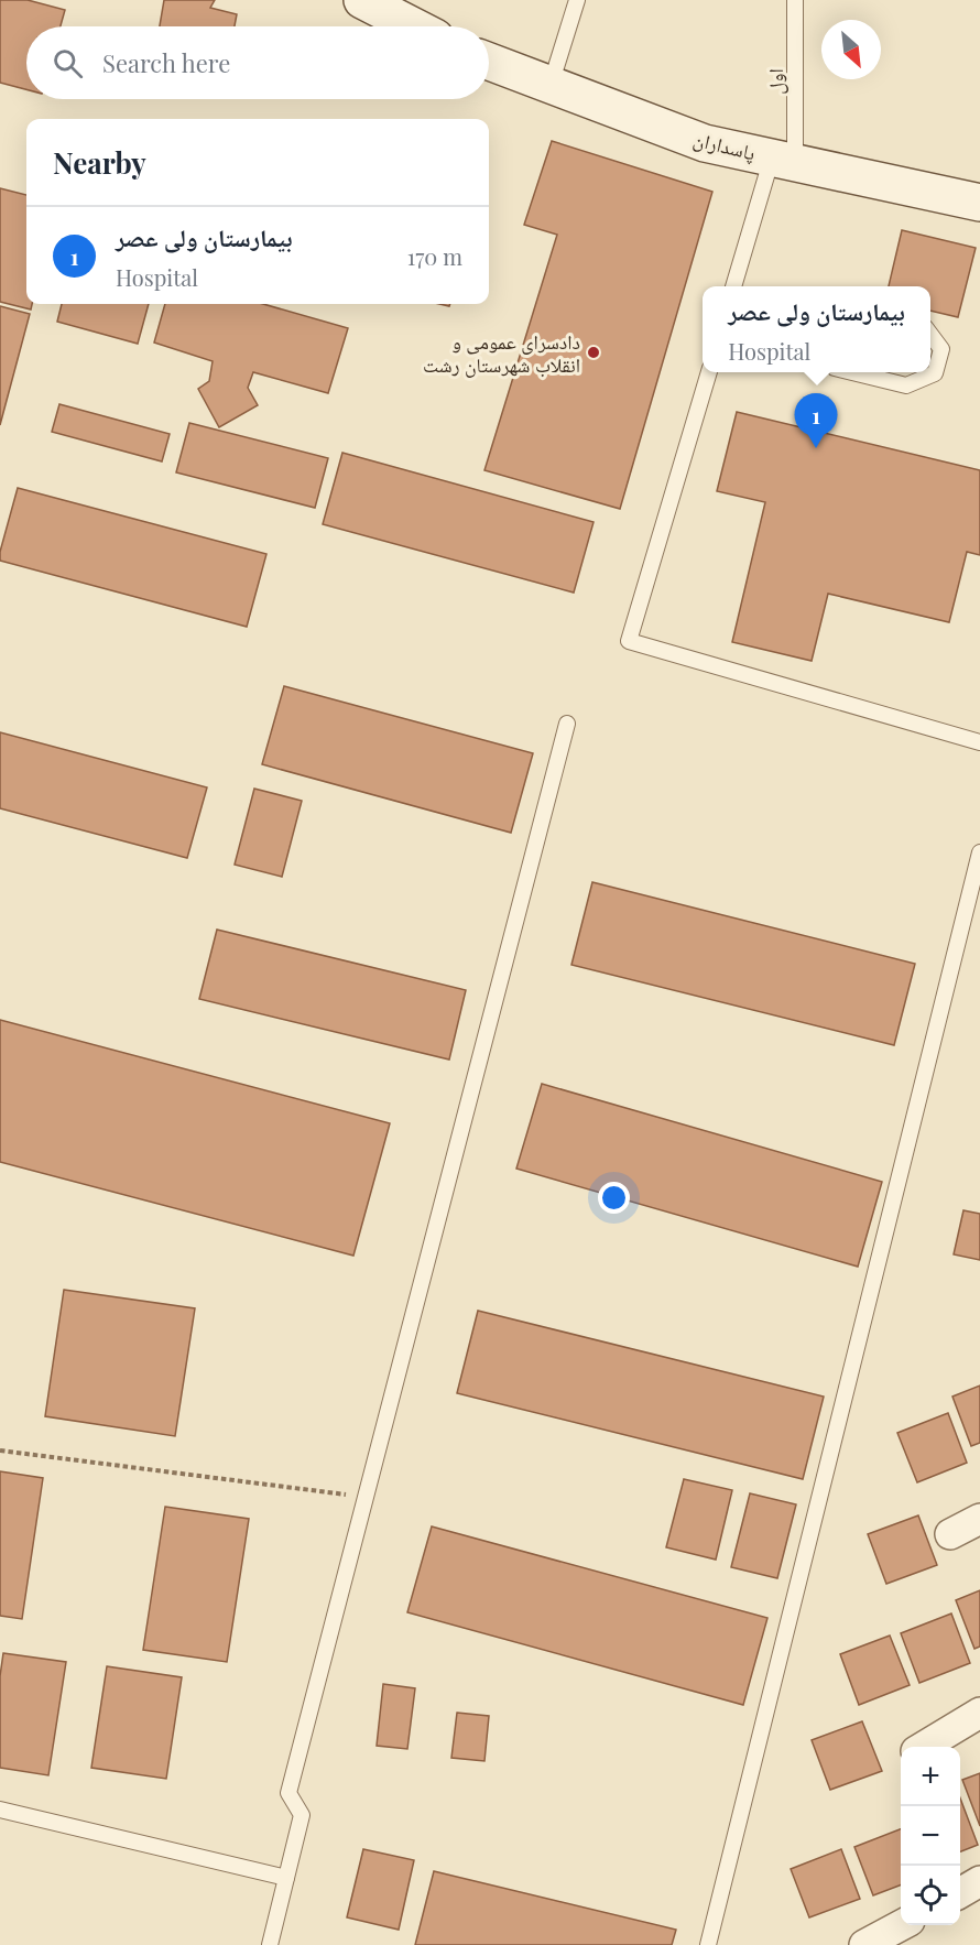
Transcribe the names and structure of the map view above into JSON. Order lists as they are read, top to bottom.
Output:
{
  "streets": {
    "main road": ["پاسداران"],
    "lane": ["اول"]
  },
  "crossings": [
    ["اول", "پاسداران"]
  ],
  "places": ["دادسرای عمومی و انقلاب شهرستان رشت"],
  "north": "bottom right",
  "page": {
    "search": "Search here",
    "heading": "Nearby",
    "list": [
      {
        "mark": "1",
        "name": "بیمارستان ولی عصر",
        "note": "Hospital",
        "value": "170 m"
      }
    ],
    "popup": ["بیمارستان ولی عصر", "Hospital"],
    "pins": "1",
    "map_buttons": ["+", "−"]
  }
}
